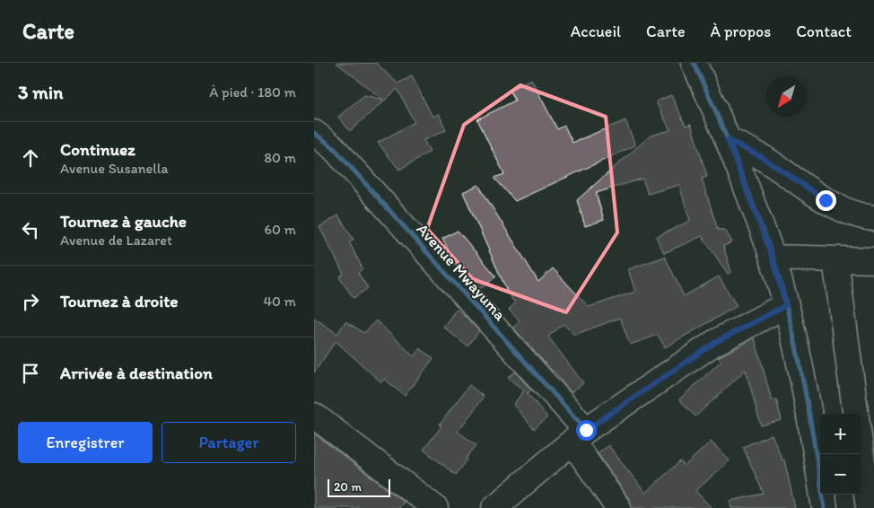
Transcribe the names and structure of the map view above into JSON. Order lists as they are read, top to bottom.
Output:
{
  "streets": {
    "street": ["Avenue Mwayuma"]
  },
  "scale_bar": "20 m",
  "north": "bottom left",
  "page": {
    "header": "Carte",
    "nav": [
      "Accueil",
      "Carte",
      "À propos",
      "Contact"
    ],
    "heading": ["3 min", "À pied · 180 m"],
    "list": [
      ["Continuez", "Avenue Susanella", "80 m"],
      ["Tournez à gauche", "Avenue de Lazaret", "60 m"],
      ["Tournez à droite", "40 m"],
      "Arrivée à destination"
    ],
    "buttons": ["Enregistrer", "Partager"],
    "map_buttons": ["+", "−"],
    "scale": "20 m"
  }
}
